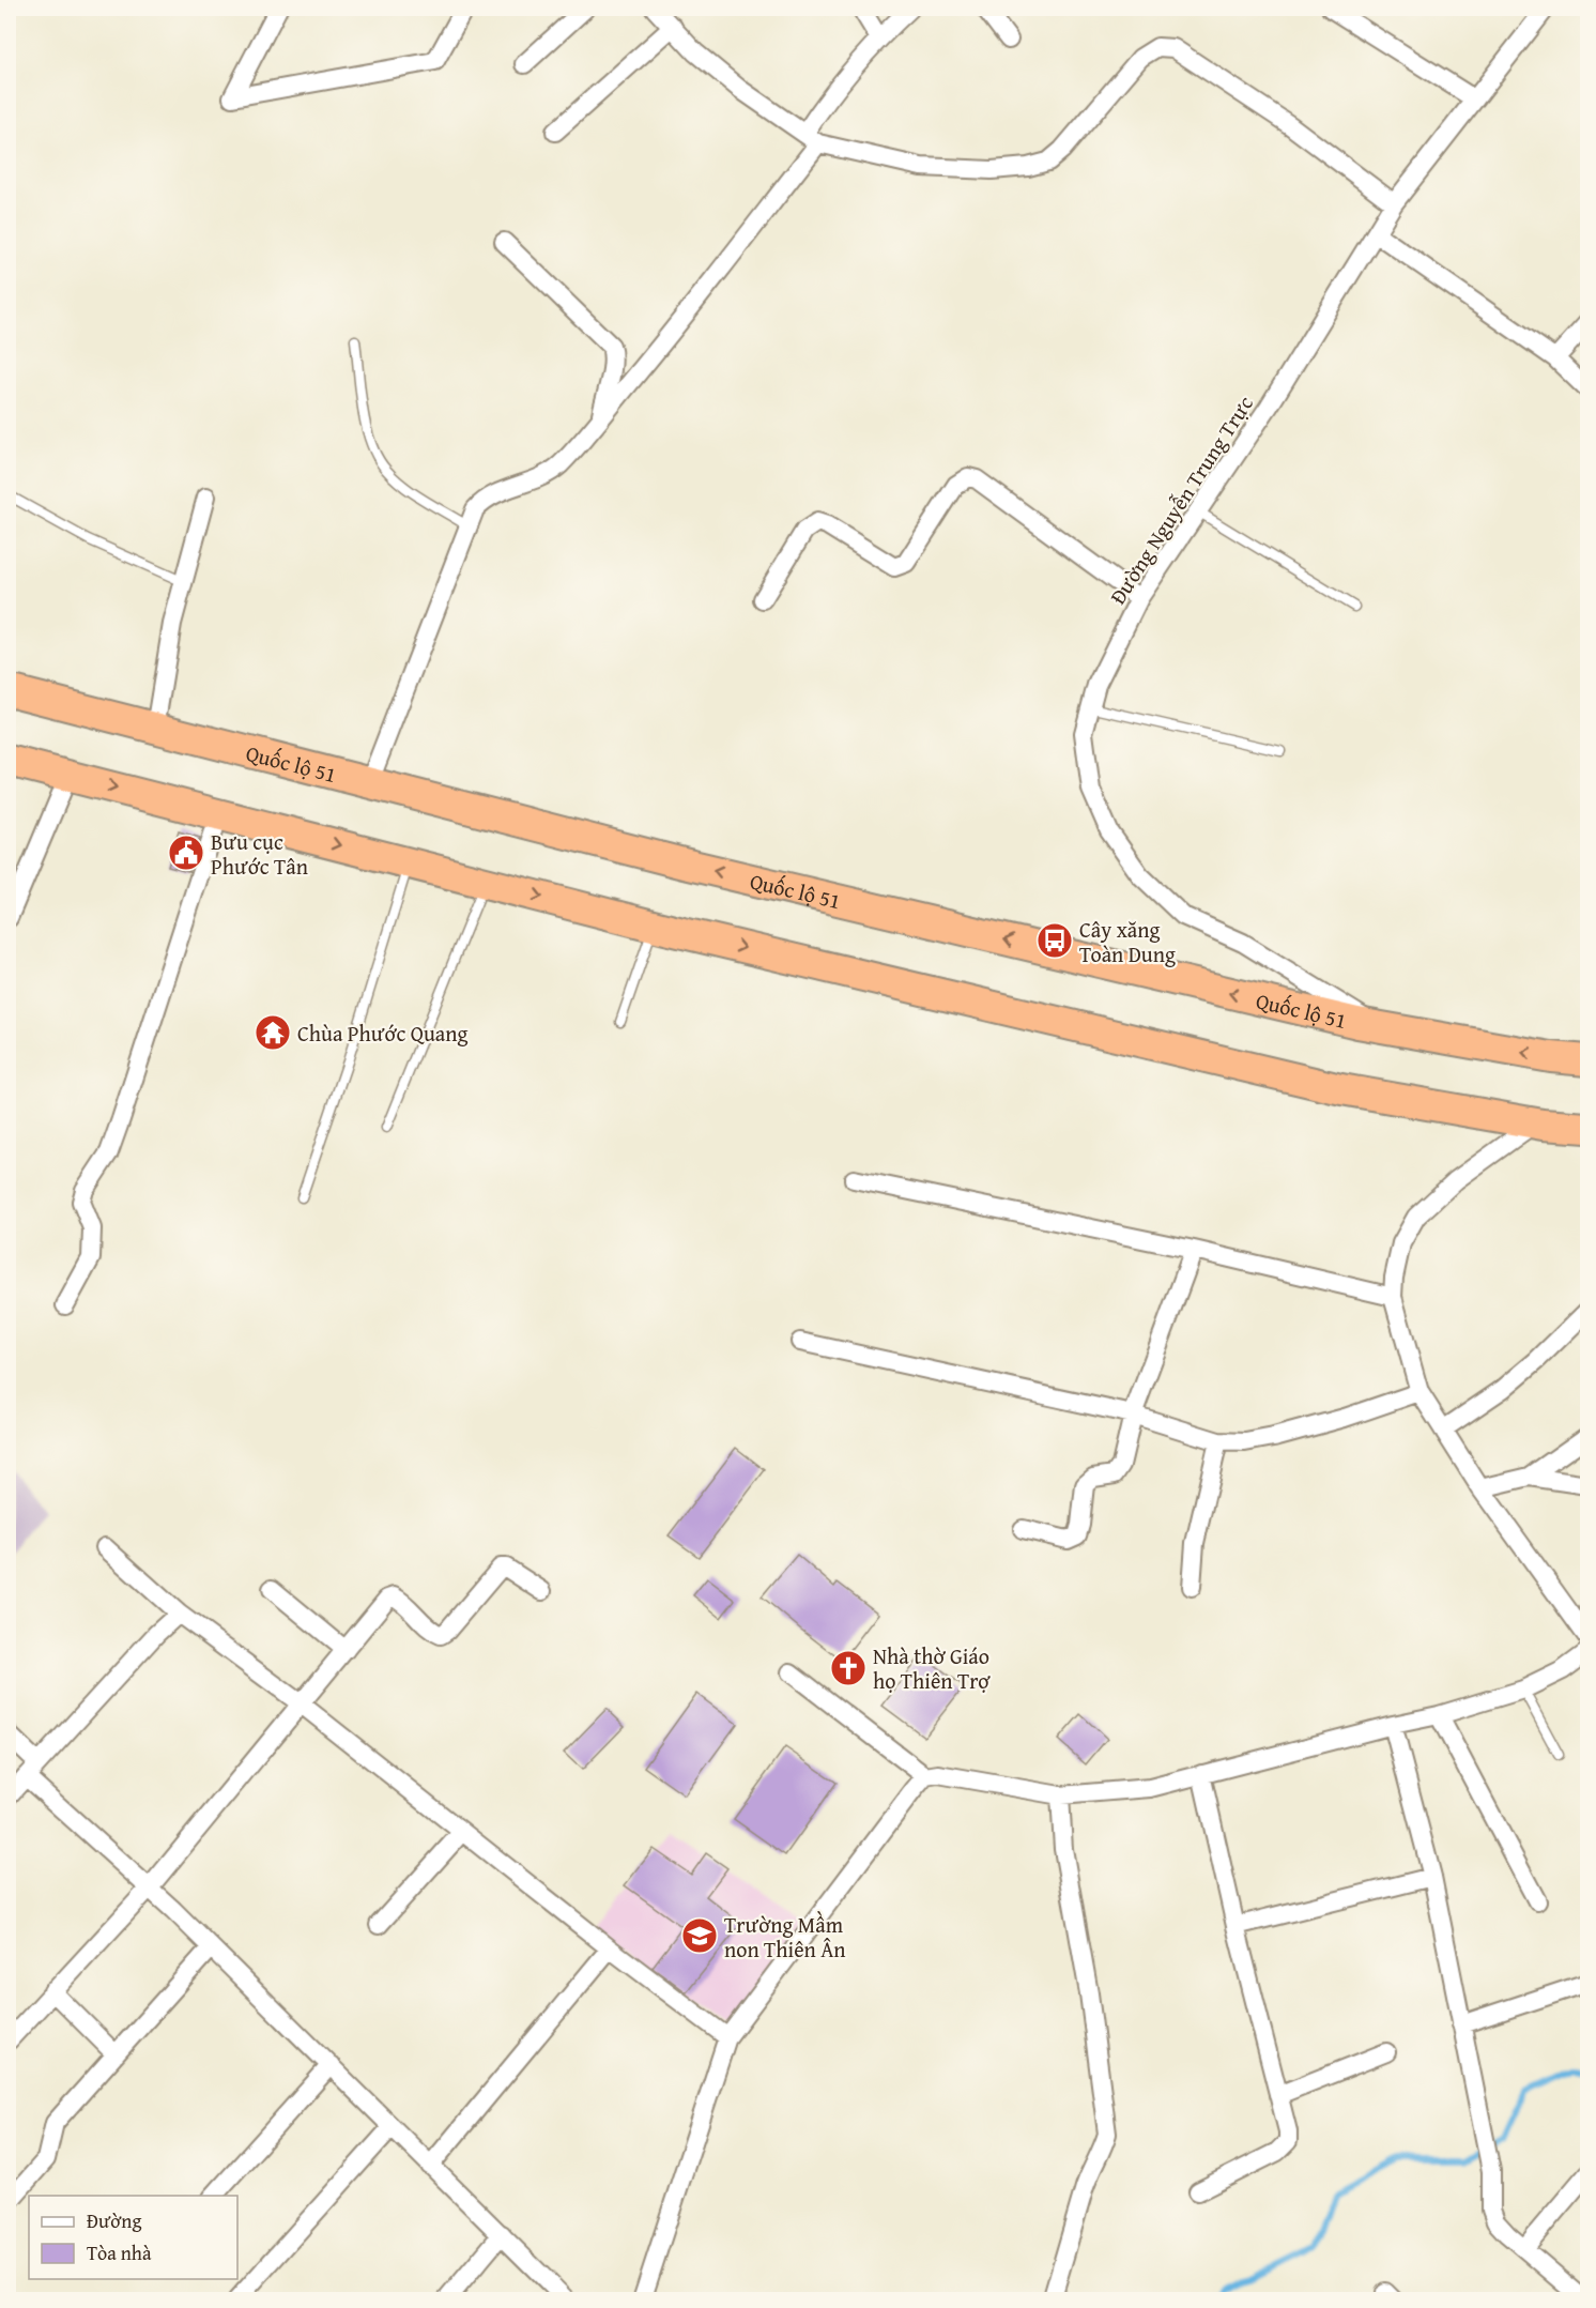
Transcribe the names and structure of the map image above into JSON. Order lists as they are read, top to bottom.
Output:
{
  "streets": {
    "highway": ["Quốc lộ 51"],
    "street": ["Đường Nguyễn Trung Trực"]
  },
  "crossings": [
    ["Đường Nguyễn Trung Trực", "Quốc lộ 51"]
  ],
  "places": {
    "public building": ["Bưu cục Phước Tân"],
    "bus stop": ["Cây xăng Toàn Dung"],
    "temple": ["Chùa Phước Quang"],
    "church": ["Nhà thờ Giáo họ Thiên Trợ"],
    "school or university": ["Trường Mầm non Thiên Ân"]
  },
  "legend": ["Đường", "Tòa nhà"]
}
